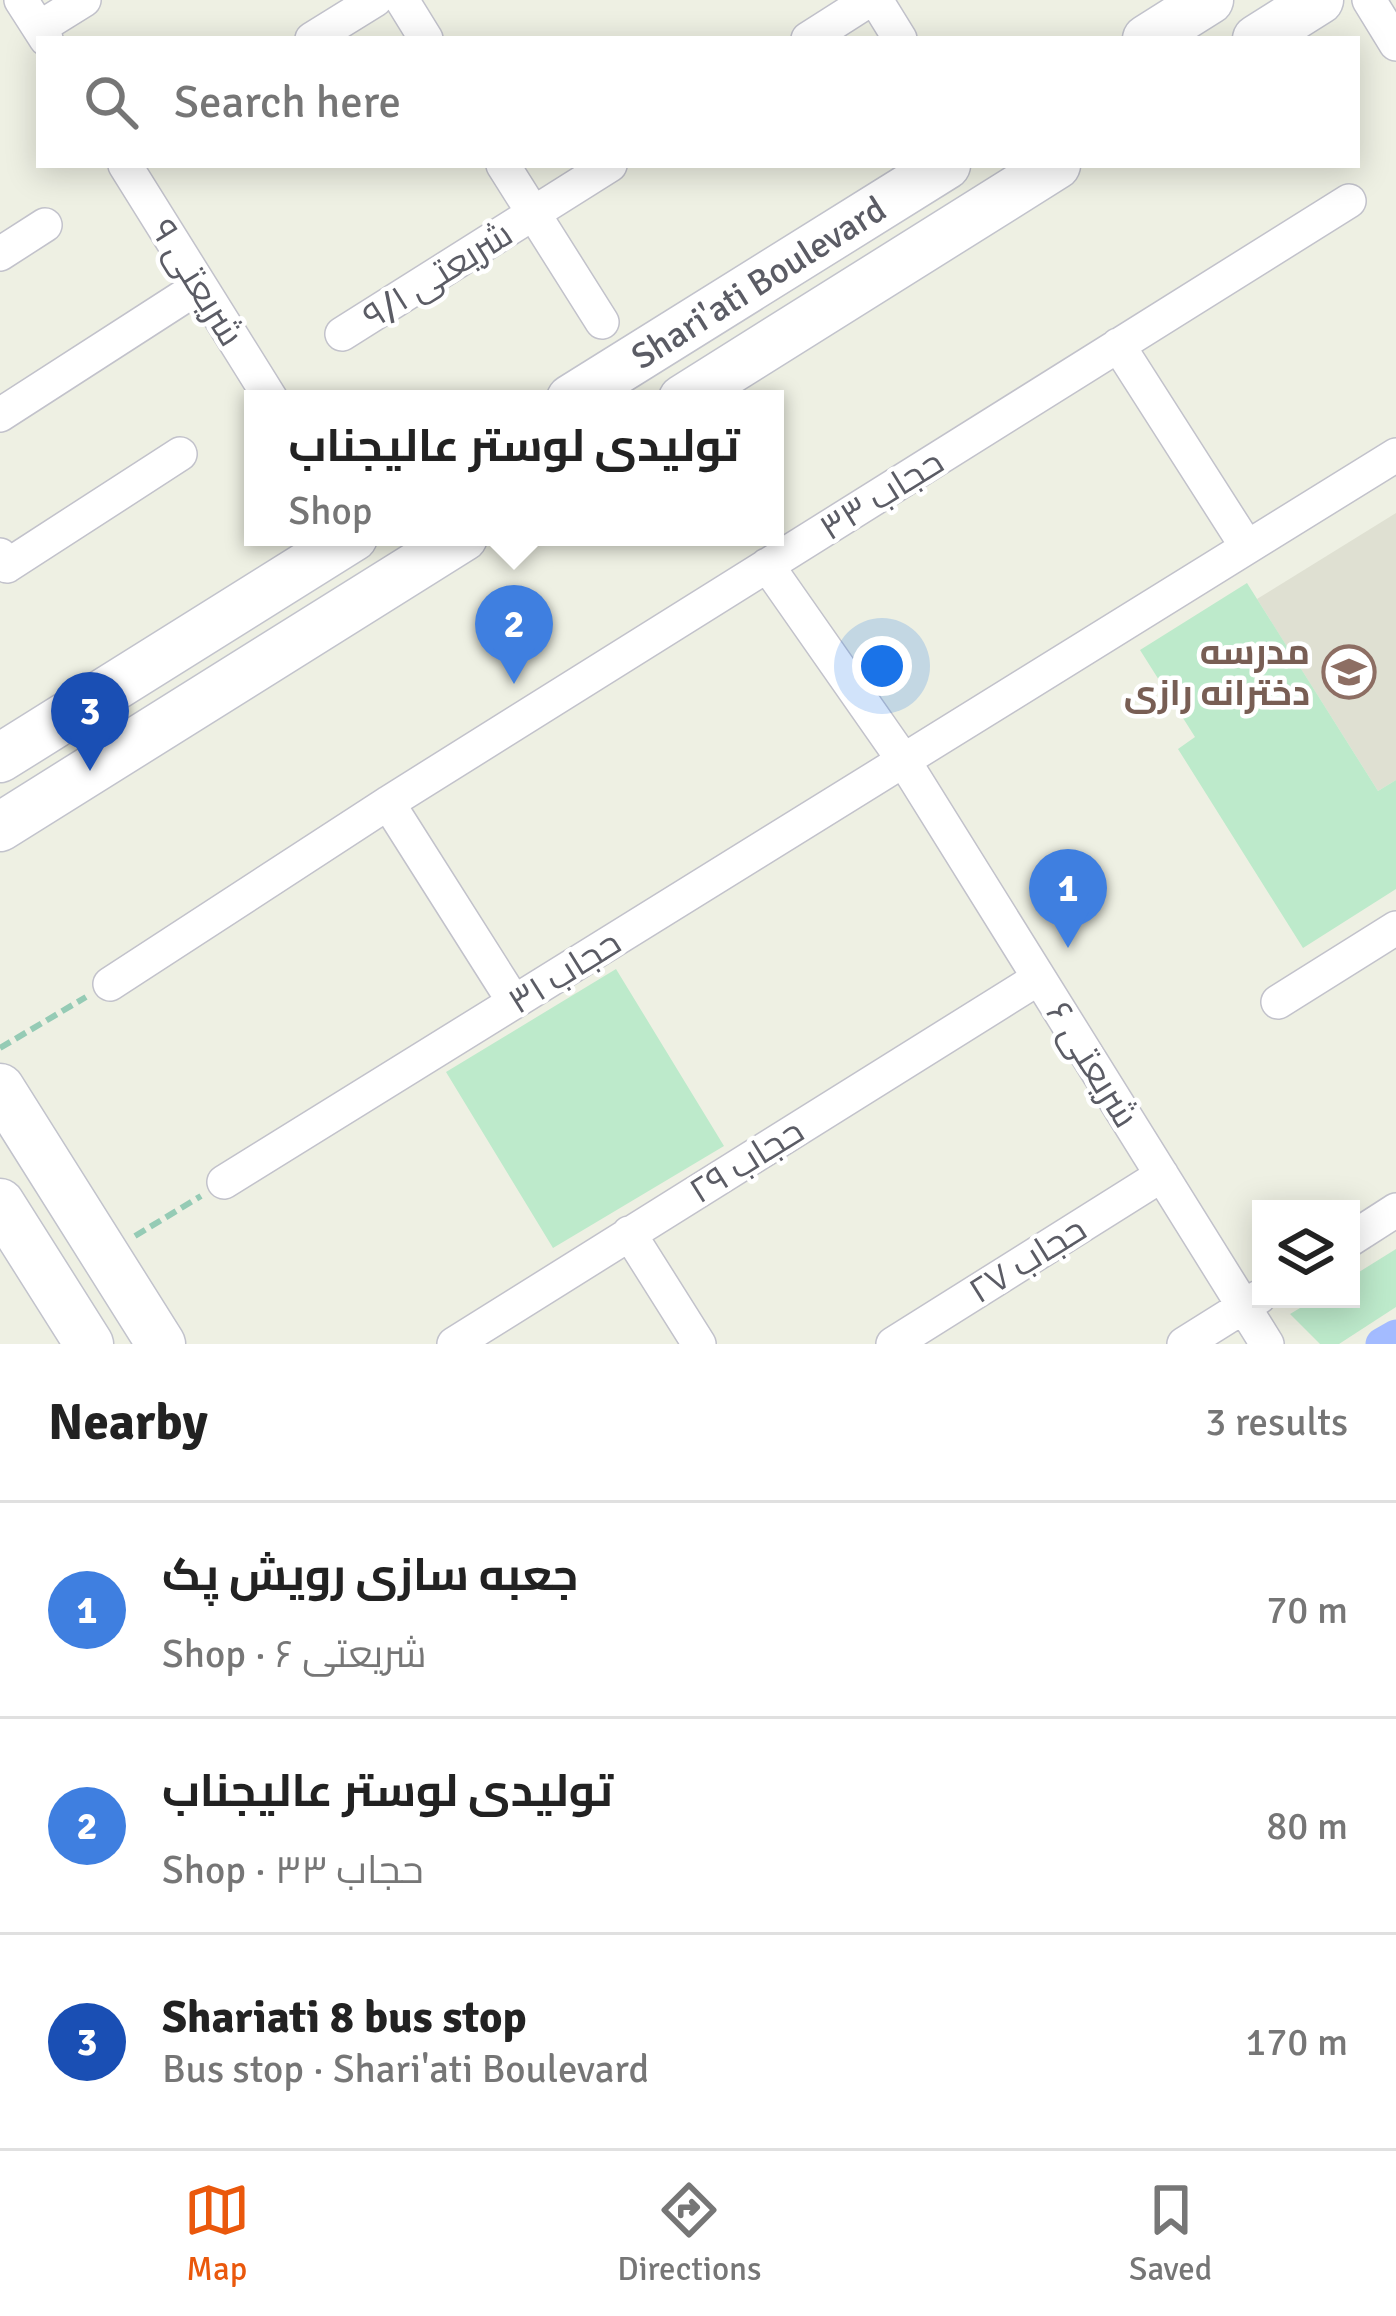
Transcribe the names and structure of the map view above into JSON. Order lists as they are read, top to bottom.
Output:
{
  "streets": {
    "main road": ["Shari'ati Boulevard"],
    "street": [
      "شریعتی ۹/۱",
      "شریعتی ۹",
      "حجاب ۳۳",
      "حجاب ۳۱",
      "شریعتی ۶",
      "حجاب ۲۹",
      "حجاب ۲۷"
    ]
  },
  "crossings": [
    ["حجاب ۳۳", "شریعتی ۶"],
    ["حجاب ۳۱", "شریعتی ۶"],
    ["شریعتی ۶", "حجاب ۲۹"],
    ["شریعتی ۶", "حجاب ۲۷"]
  ],
  "places": {
    "school or university": ["مدرسه دخترانه رازی"]
  },
  "page": {
    "search": "Search here",
    "popup": ["تولیدی لوستر عالیجناب", "Shop"],
    "pins": ["2", "3", "1"],
    "heading": ["Nearby", "3 results"],
    "list": [
      {
        "mark": "1",
        "name": "جعبه سازی رویش پک",
        "note": "Shop · شریعتی ۶",
        "value": "70 m"
      },
      {
        "mark": "2",
        "name": "تولیدی لوستر عالیجناب",
        "note": "Shop · حجاب ۳۳",
        "value": "80 m"
      },
      {
        "mark": "3",
        "name": "Shariati 8 bus stop",
        "note": "Bus stop · Shari'ati Boulevard",
        "value": "170 m"
      }
    ],
    "nav": ["Map", "Directions", "Saved"]
  }
}
